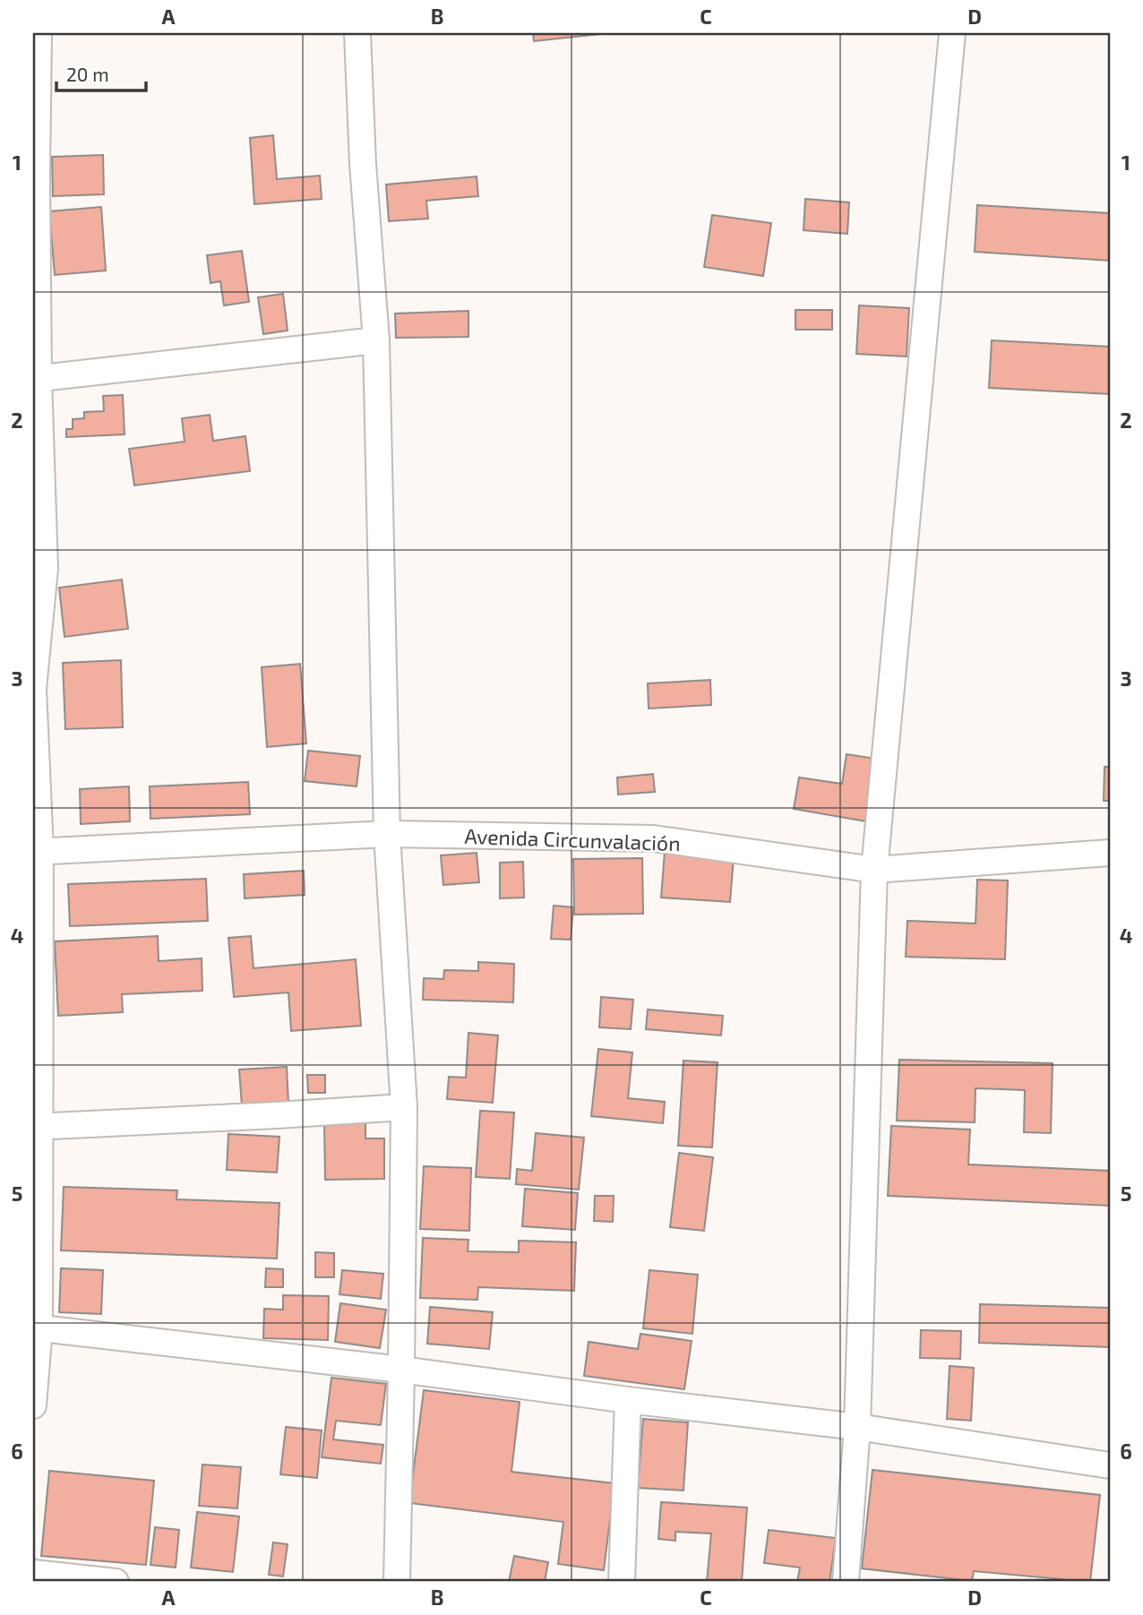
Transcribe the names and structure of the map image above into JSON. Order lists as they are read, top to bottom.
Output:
{
  "streets": {
    "street": ["Avenida Circunvalación"]
  },
  "scale_bar": "20 m",
  "grid": {
    "columns": [
      "A",
      "B",
      "C",
      "D"
    ],
    "rows": [
      "1",
      "2",
      "3",
      "4",
      "5",
      "6"
    ]
  }
}
